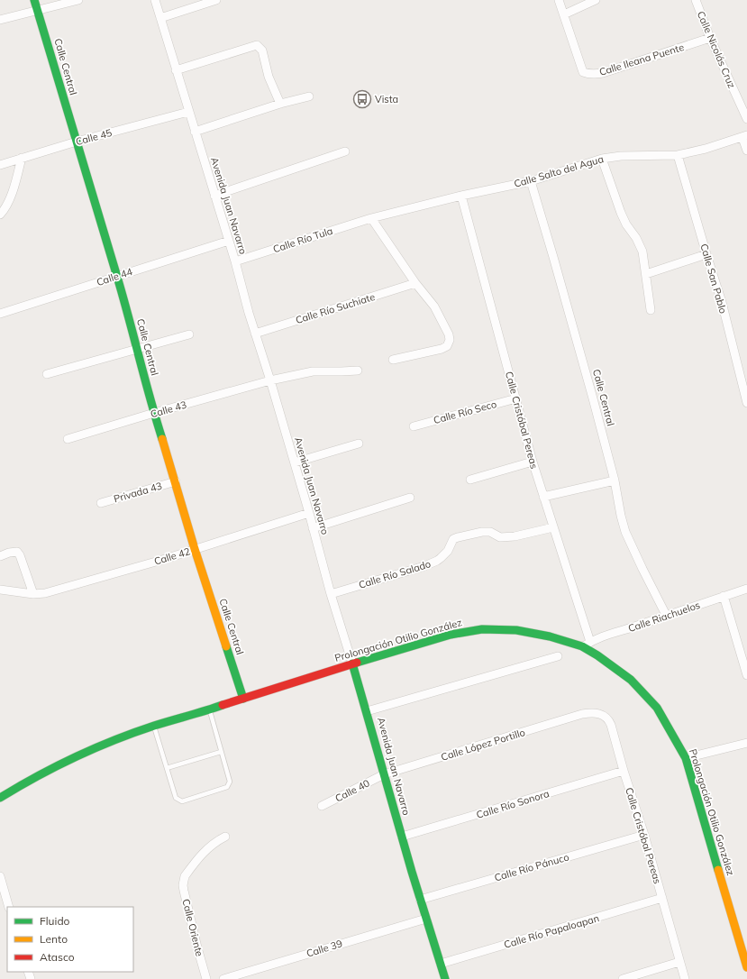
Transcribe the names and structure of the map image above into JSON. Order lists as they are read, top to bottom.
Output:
{
  "streets": {
    "main road": ["Calle Central", "Avenida Juan Navarro", "Prolongación Otilio González"],
    "street": [
      "Calle Nicolás Cruz",
      "Calle Ileana Puente",
      "Calle 45",
      "Calle Salto del Agua",
      "Calle Río Tula",
      "Calle 44",
      "Calle San Pablo",
      "Calle Río Suchiate",
      "Calle 43",
      "Calle Río Seco",
      "Calle Cristóbal Pereas",
      "Privada 43",
      "Calle 42",
      "Calle Río Salado",
      "Calle Riachuelos",
      "Calle López Portillo",
      "Calle 40",
      "Calle Río Sonora",
      "Calle Río Pánuco",
      "Calle Oriente",
      "Calle Río Papaloapan",
      "Calle 39"
    ]
  },
  "crossings": [
    ["Calle Nicolás Cruz", "Calle Ileana Puente"],
    ["Calle Central", "Calle 45"],
    ["Calle Central", "Calle Salto del Agua"],
    ["Calle Central", "Calle 44"],
    ["Calle Central", "Calle 43"],
    ["Calle Central", "Privada 43"],
    ["Calle Central", "Calle 42"],
    ["Calle Central", "Calle Riachuelos"],
    ["Calle Central", "Prolongación Otilio González"],
    ["Calle 45", "Avenida Juan Navarro"],
    ["Calle Salto del Agua", "Calle Río Tula"],
    ["Calle Salto del Agua", "Calle San Pablo"],
    ["Calle Salto del Agua", "Calle Cristóbal Pereas"],
    ["Avenida Juan Navarro", "Calle Río Tula"],
    ["Avenida Juan Navarro", "Calle 44"],
    ["Avenida Juan Navarro", "Calle Río Suchiate"],
    ["Avenida Juan Navarro", "Calle 43"],
    ["Avenida Juan Navarro", "Calle 42"],
    ["Avenida Juan Navarro", "Calle Río Salado"],
    ["Avenida Juan Navarro", "Prolongación Otilio González"],
    ["Avenida Juan Navarro", "Calle López Portillo"],
    ["Avenida Juan Navarro", "Calle 40"],
    ["Avenida Juan Navarro", "Calle Río Sonora"],
    ["Avenida Juan Navarro", "Calle Río Pánuco"],
    ["Avenida Juan Navarro", "Calle Río Papaloapan"],
    ["Avenida Juan Navarro", "Calle 39"],
    ["Calle Río Seco", "Calle Cristóbal Pereas"],
    ["Calle Cristóbal Pereas", "Calle Río Salado"],
    ["Calle Cristóbal Pereas", "Calle Riachuelos"],
    ["Calle Cristóbal Pereas", "Calle López Portillo"],
    ["Calle Cristóbal Pereas", "Calle Río Sonora"],
    ["Calle Cristóbal Pereas", "Calle Río Pánuco"],
    ["Calle Cristóbal Pereas", "Calle Río Papaloapan"],
    ["Calle Riachuelos", "Prolongación Otilio González"],
    ["Calle López Portillo", "Calle 40"]
  ],
  "places": {
    "bus stop": ["Vista"]
  },
  "legend": ["Fluido", "Lento", "Atasco"]
}
